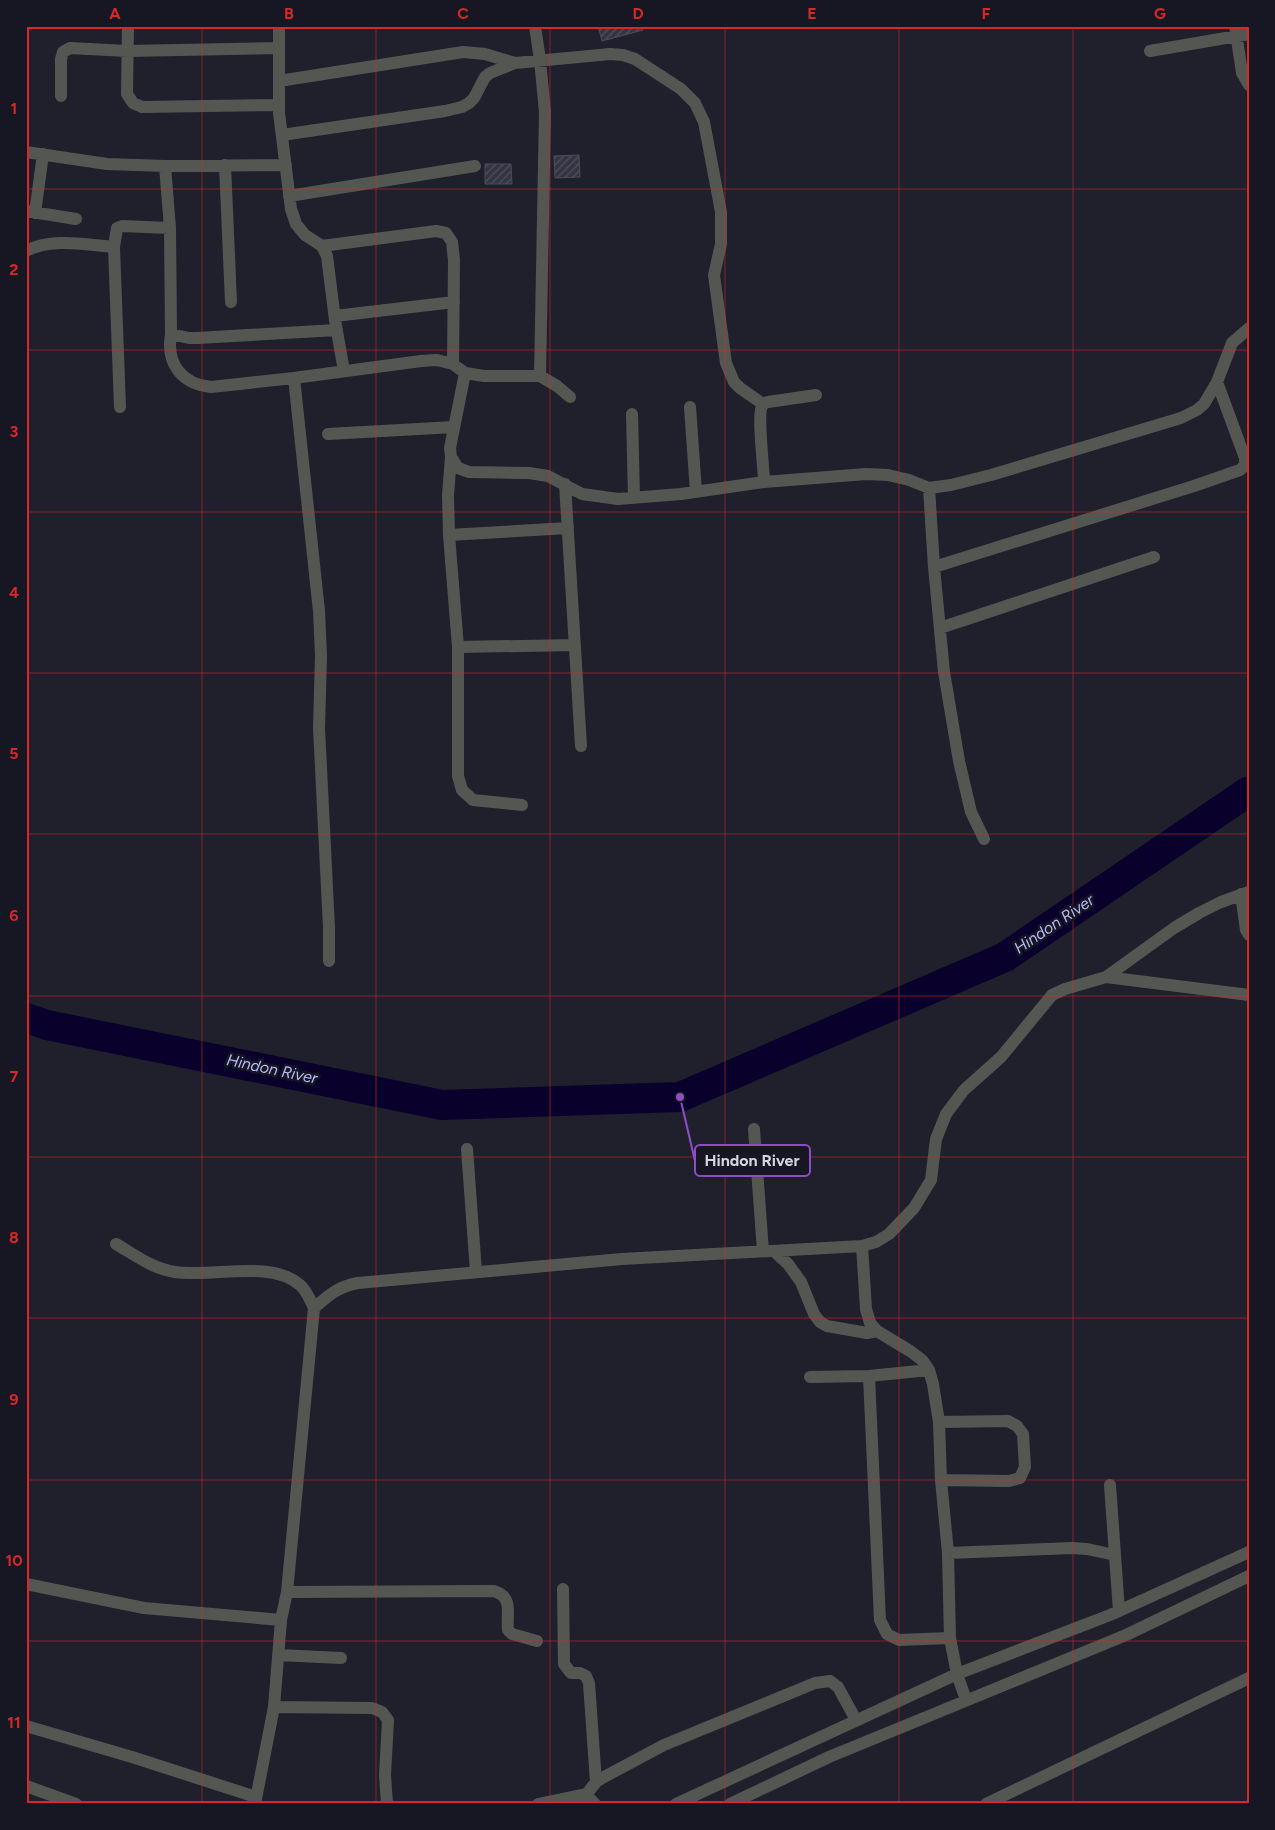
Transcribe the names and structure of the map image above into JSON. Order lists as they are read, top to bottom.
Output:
{
  "water": ["Hindon River"],
  "places": ["Hindon River"],
  "grid": {
    "columns": [
      "A",
      "B",
      "C",
      "D",
      "E",
      "F",
      "G"
    ],
    "rows": [
      "1",
      "2",
      "3",
      "4",
      "5",
      "6",
      "7",
      "8",
      "9",
      "10",
      "11"
    ]
  }
}
